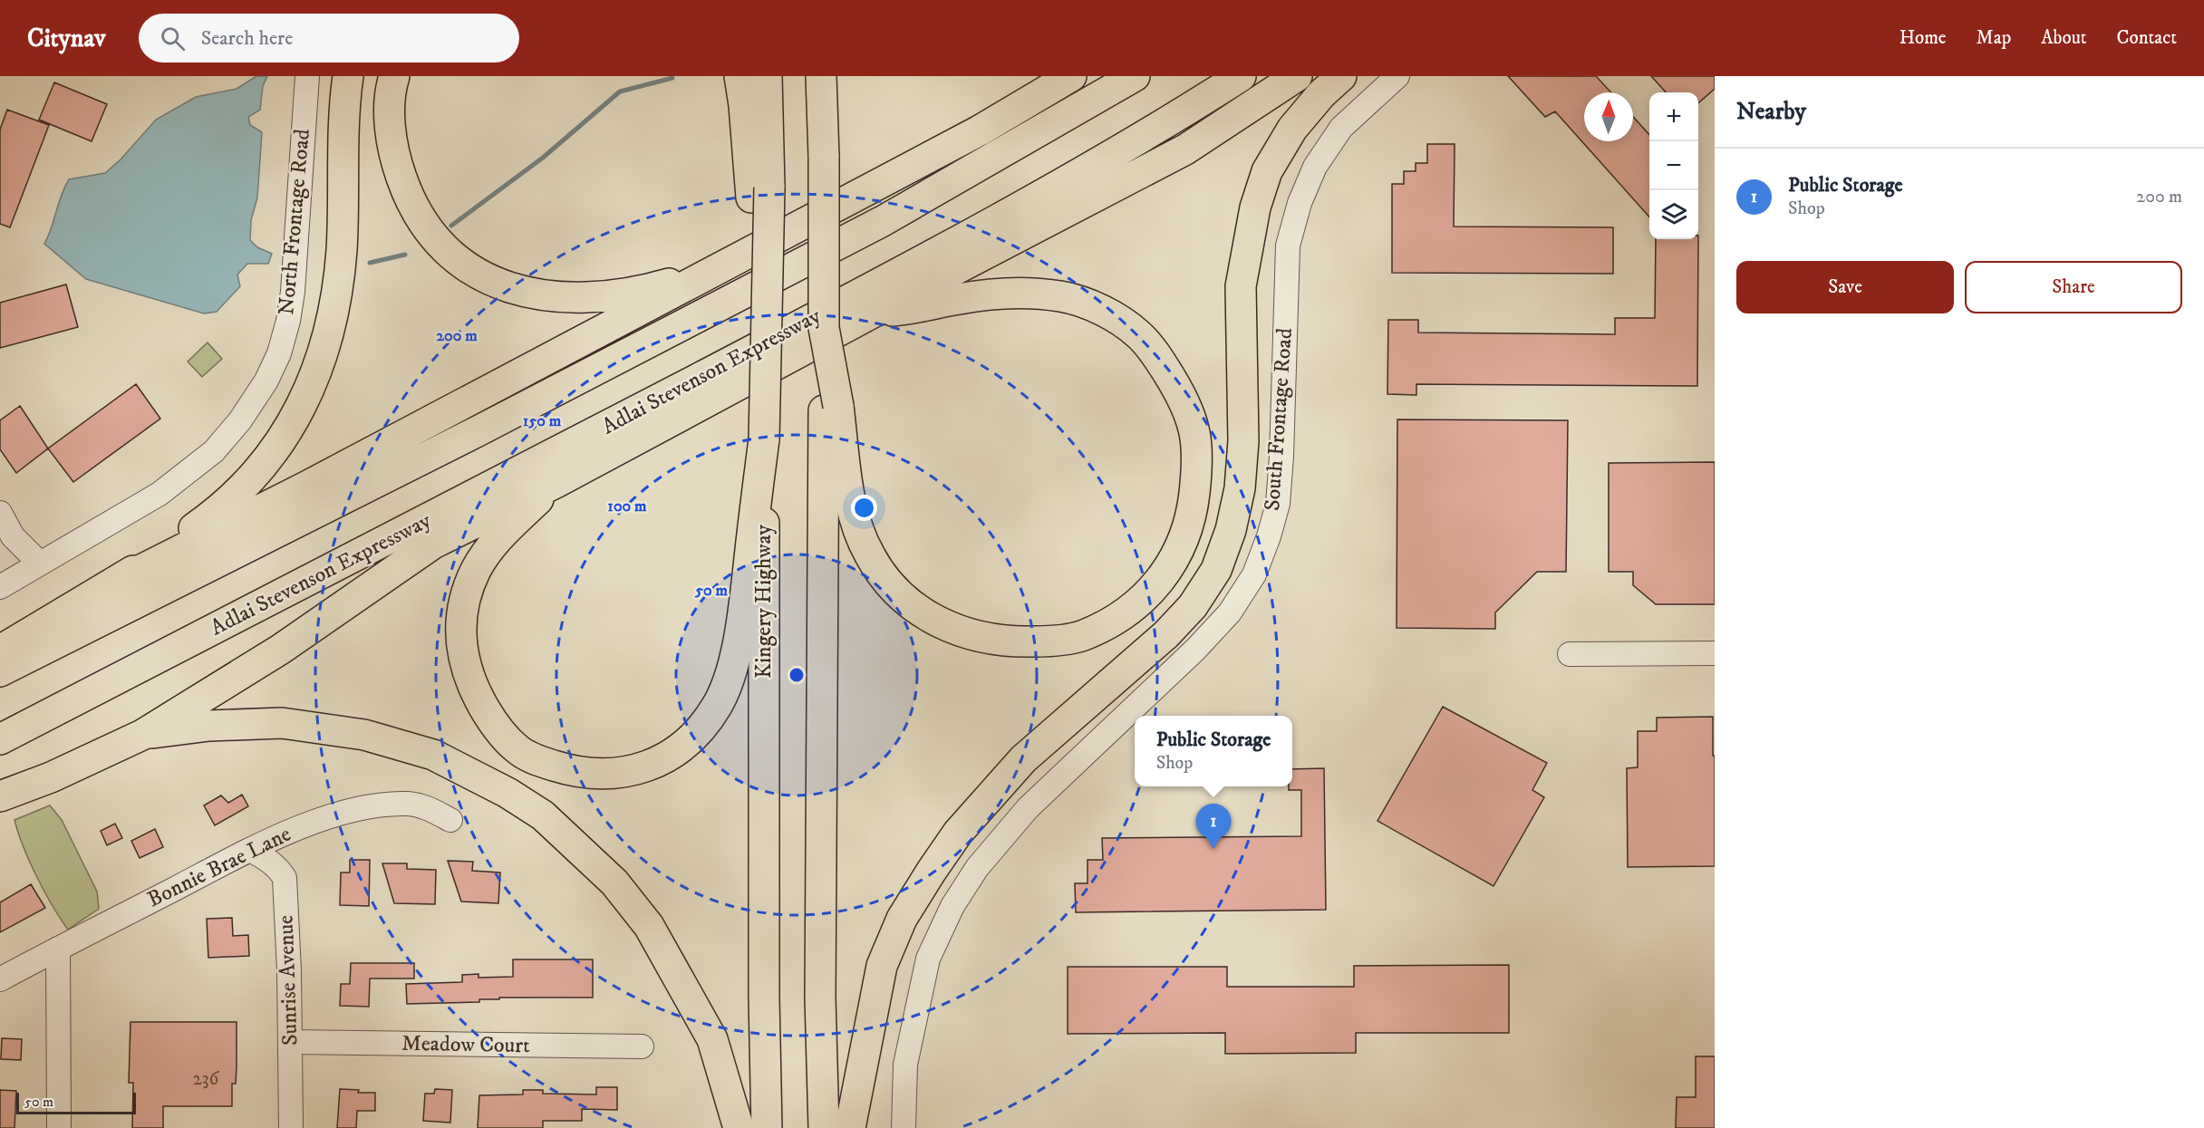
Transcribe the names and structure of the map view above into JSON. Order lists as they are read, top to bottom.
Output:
{
  "streets": {
    "main road": ["Adlai Stevenson Expressway", "Kingery Highway"],
    "street": [
      "North Frontage Road",
      "South Frontage Road",
      "Bonnie Brae Lane",
      "Sunrise Avenue",
      "Meadow Court"
    ]
  },
  "crossings": [
    ["Bonnie Brae Lane", "Sunrise Avenue"],
    ["Sunrise Avenue", "Meadow Court"]
  ],
  "house_numbers": ["236"],
  "scale_bar": "50 m",
  "north": "top",
  "page": {
    "header": "Citynav",
    "search": "Search here",
    "nav": [
      "Home",
      "Map",
      "About",
      "Contact"
    ],
    "heading": "Nearby",
    "map_buttons": ["+", "−"],
    "list": [
      {
        "mark": "1",
        "name": "Public Storage",
        "note": "Shop",
        "value": "200 m"
      }
    ],
    "buttons": ["Save", "Share"],
    "popup": ["Public Storage", "Shop"],
    "pins": "1",
    "scale": "50 m"
  },
  "rings": [
    "200 m",
    "150 m",
    "100 m",
    "50 m"
  ]
}
